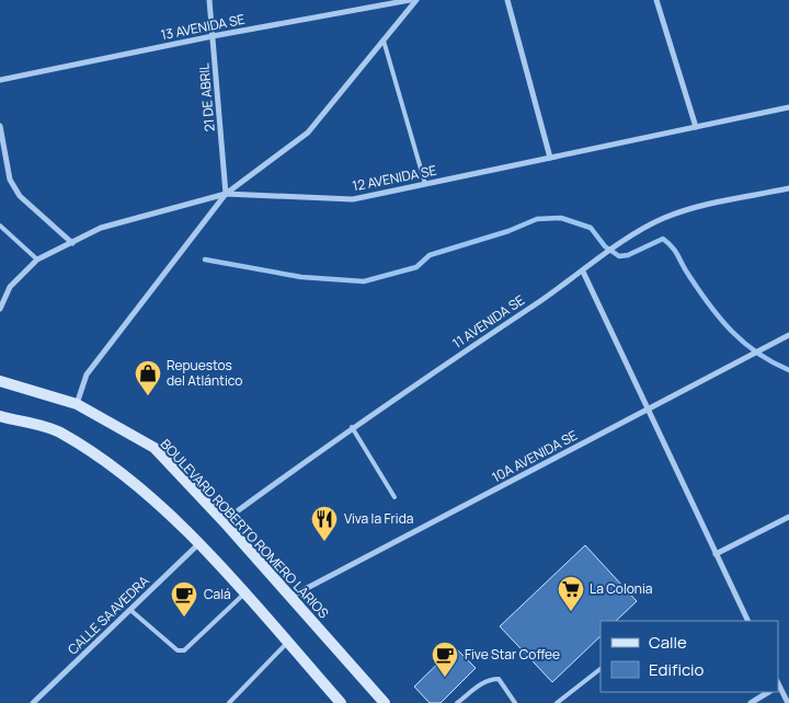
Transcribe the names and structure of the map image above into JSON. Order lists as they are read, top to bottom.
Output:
{
  "streets": {
    "main road": ["BOULEVARD ROBERTO ROMERO LARIOS"],
    "street": [
      "13 AVENIDA SE",
      "21 DE ABRIL",
      "12 AVENIDA SE",
      "11 AVENIDA SE",
      "10A AVENIDA SE",
      "CALLE SAAVEDRA"
    ]
  },
  "crossings": [
    ["13 AVENIDA SE", "21 DE ABRIL"],
    ["21 DE ABRIL", "12 AVENIDA SE"],
    ["11 AVENIDA SE", "BOULEVARD ROBERTO ROMERO LARIOS"],
    ["10A AVENIDA SE", "BOULEVARD ROBERTO ROMERO LARIOS"]
  ],
  "places": {
    "shop": ["Repuestos del Atlántico"],
    "restaurant": ["Viva la Frida"],
    "supermarket": ["La Colonia"],
    "cafe": ["Calá", "Five Star Coffee"]
  },
  "legend": ["Calle", "Edificio"]
}
